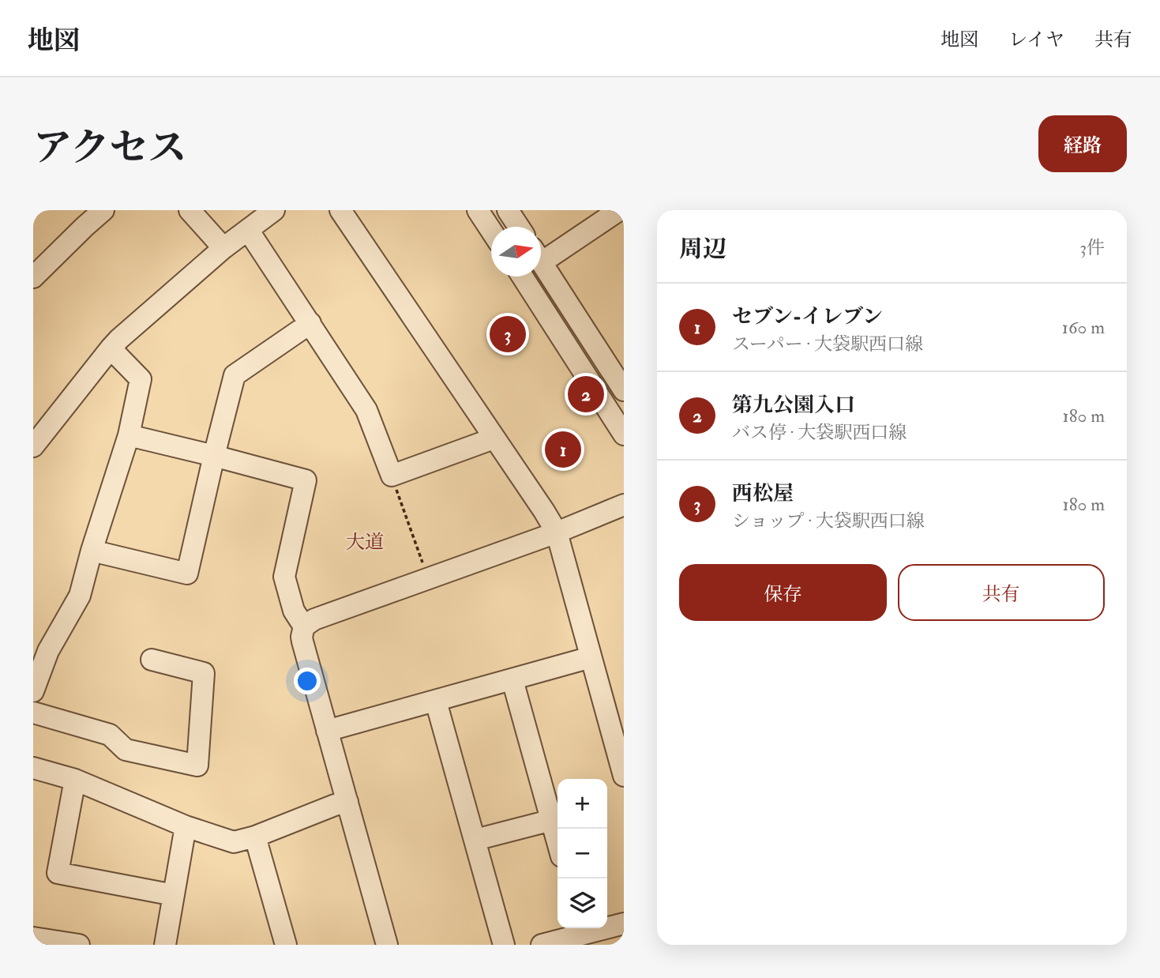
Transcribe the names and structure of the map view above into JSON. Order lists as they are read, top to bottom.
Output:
{
  "districts": ["大道"],
  "north": "right",
  "page": {
    "header": "地図",
    "nav": ["地図", "レイヤ", "共有"],
    "buttons": [
      "経路",
      ["保存", "共有"]
    ],
    "title": "アクセス",
    "heading": ["周辺", "3件"],
    "list": [
      {
        "mark": "1",
        "name": "セブン-イレブン",
        "note": "スーパー · 大袋駅西口線",
        "value": "160 m"
      },
      {
        "mark": "2",
        "name": "第九公園入口",
        "note": "バス停 · 大袋駅西口線",
        "value": "180 m"
      },
      {
        "mark": "3",
        "name": "西松屋",
        "note": "ショップ · 大袋駅西口線",
        "value": "180 m"
      }
    ],
    "pins": ["3", "2", "1"],
    "map_buttons": ["+", "−"]
  }
}
